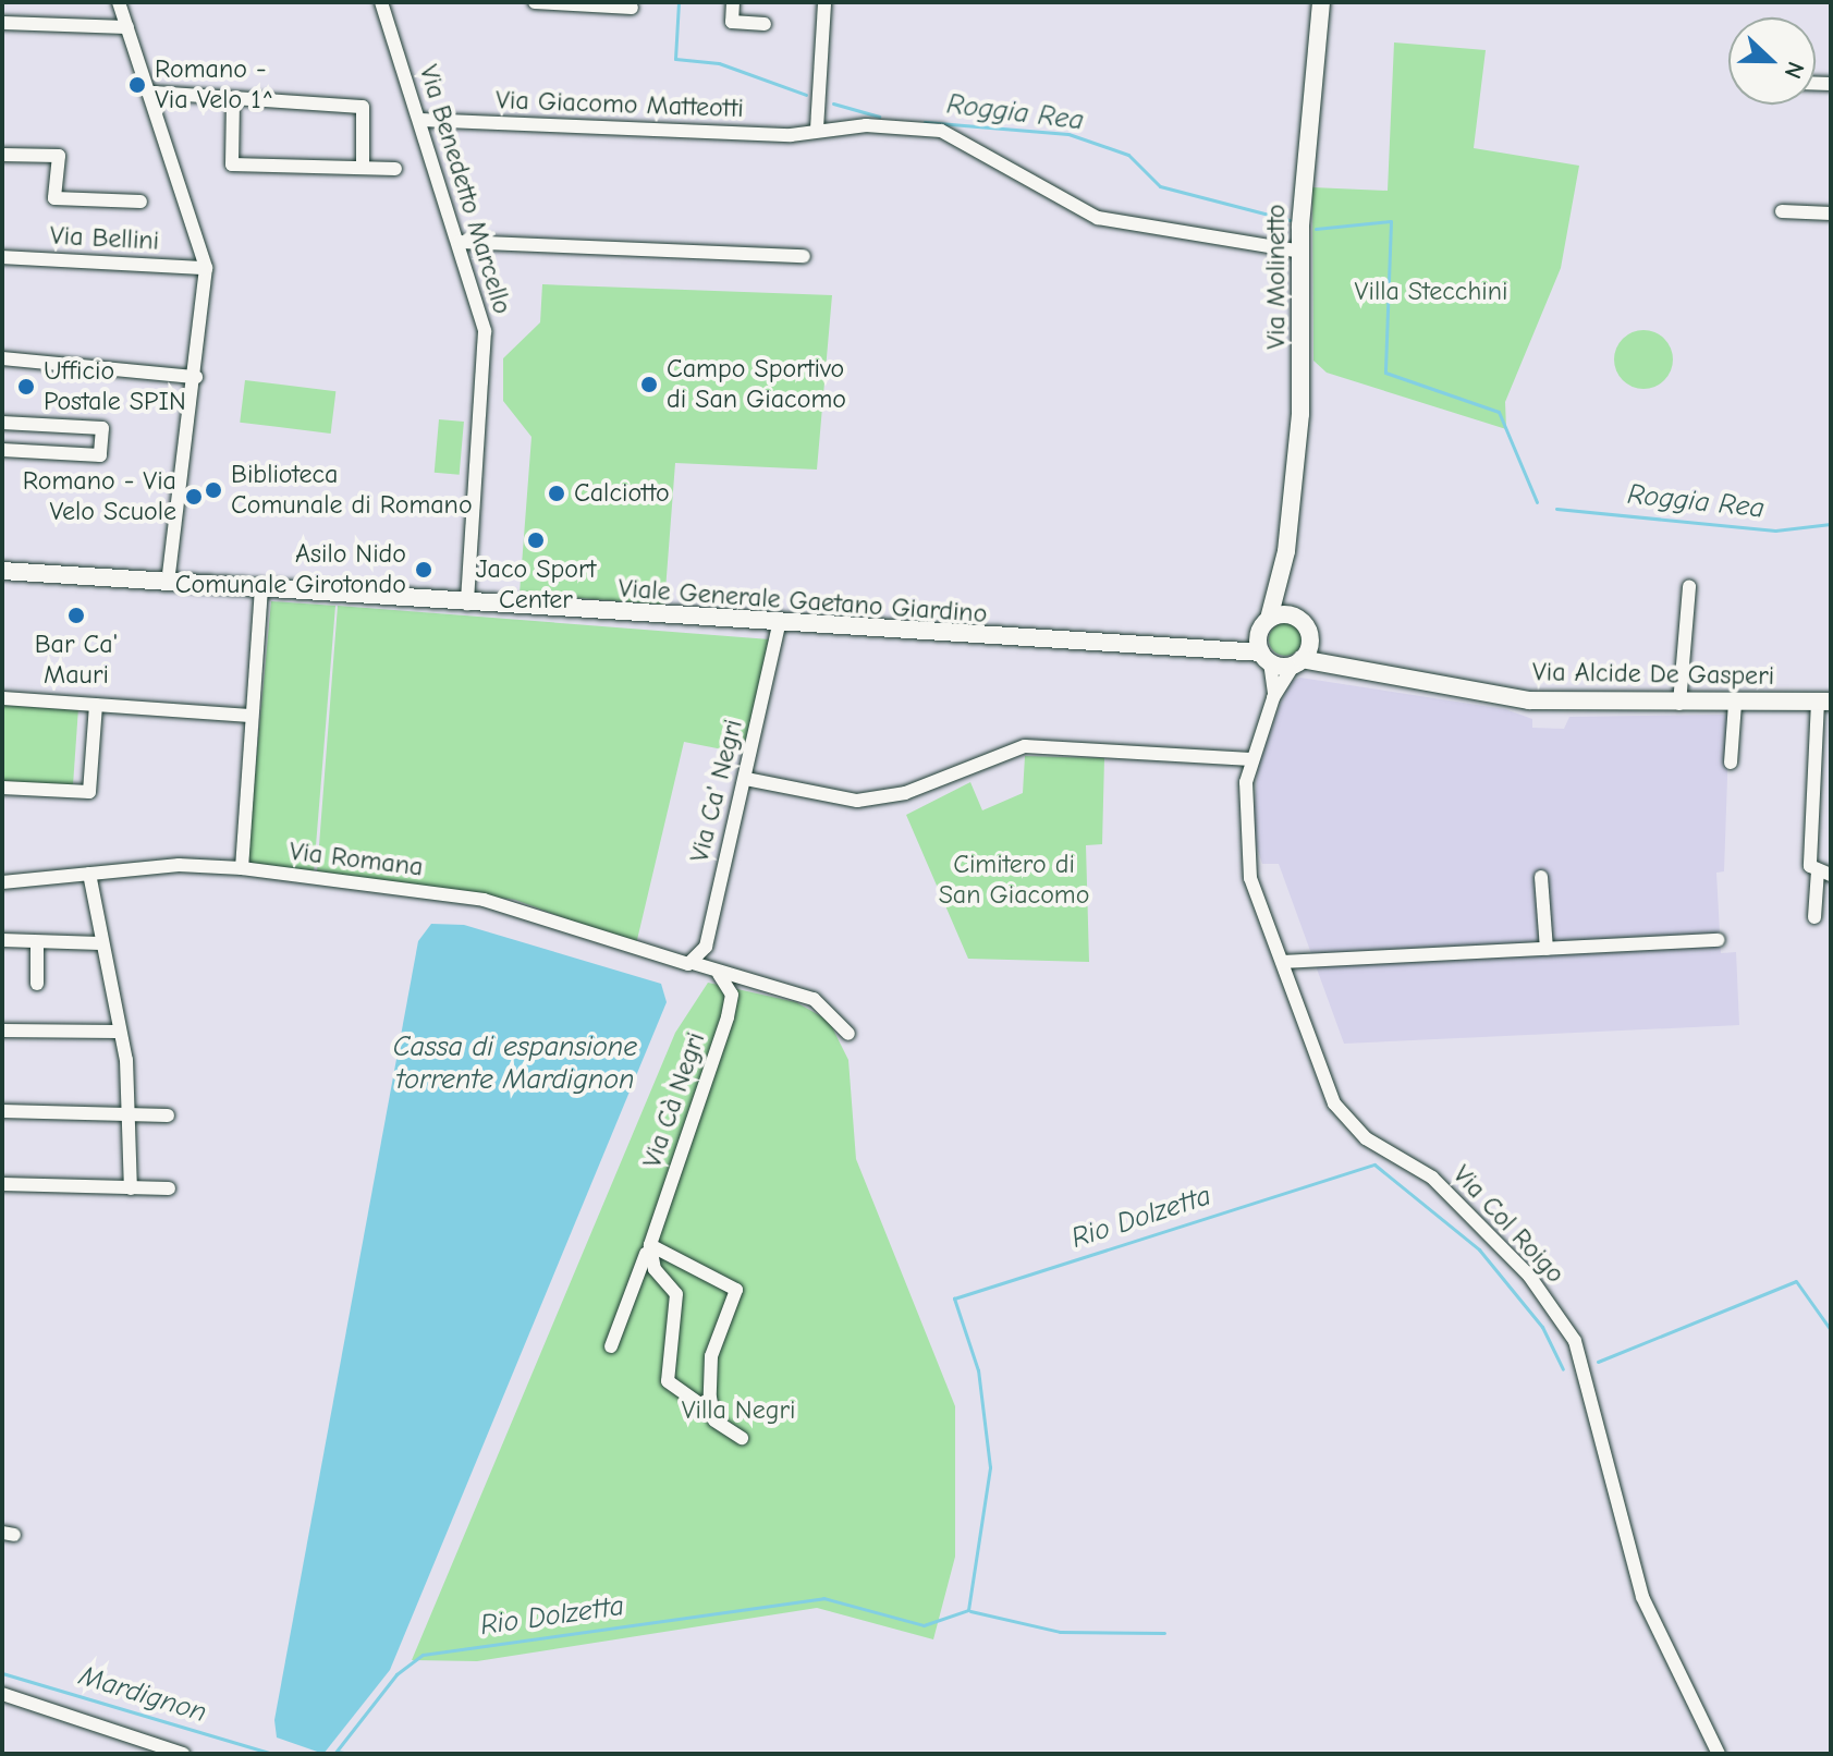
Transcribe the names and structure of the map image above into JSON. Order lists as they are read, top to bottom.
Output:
{
  "streets": {
    "main road": ["Via Molinetto", "Viale Generale Gaetano Giardino", "Via Alcide De Gasperi"],
    "street": [
      "Via Giacomo Matteotti",
      "Via Benedetto Marcello",
      "Via Bellini",
      "Via Ca' Negri",
      "Via Romana",
      "Via Cà Negri",
      "Via Col Roigo"
    ]
  },
  "crossings": [
    ["Via Giacomo Matteotti", "Via Benedetto Marcello"],
    ["Via Giacomo Matteotti", "Via Molinetto"],
    ["Via Benedetto Marcello", "Viale Generale Gaetano Giardino"],
    ["Via Molinetto", "Viale Generale Gaetano Giardino"],
    ["Via Molinetto", "Via Col Roigo"],
    ["Viale Generale Gaetano Giardino", "Via Alcide De Gasperi"],
    ["Viale Generale Gaetano Giardino", "Via Ca' Negri"],
    ["Viale Generale Gaetano Giardino", "Via Col Roigo"],
    ["Via Alcide De Gasperi", "Via Col Roigo"],
    ["Via Ca' Negri", "Via Romana"]
  ],
  "water": [
    "Roggia Rea",
    "Cassa di espansione torrente Mardignon",
    "Rio Dolzetta",
    "Mardignon"
  ],
  "parks": ["Villa Stecchini", "Cimitero di San Giacomo", "Villa Negri"],
  "places": [
    "Romano - Via Velo 1^",
    "Campo Sportivo di San Giacomo",
    "Ufficio Postale SPIN",
    "Biblioteca Comunale di Romano",
    "Calciotto",
    "Romano - Via Velo Scuole",
    "Jaco Sport Center",
    "Asilo Nido Comunale Girotondo",
    "Bar Ca' Mauri"
  ],
  "north": "right"
}
